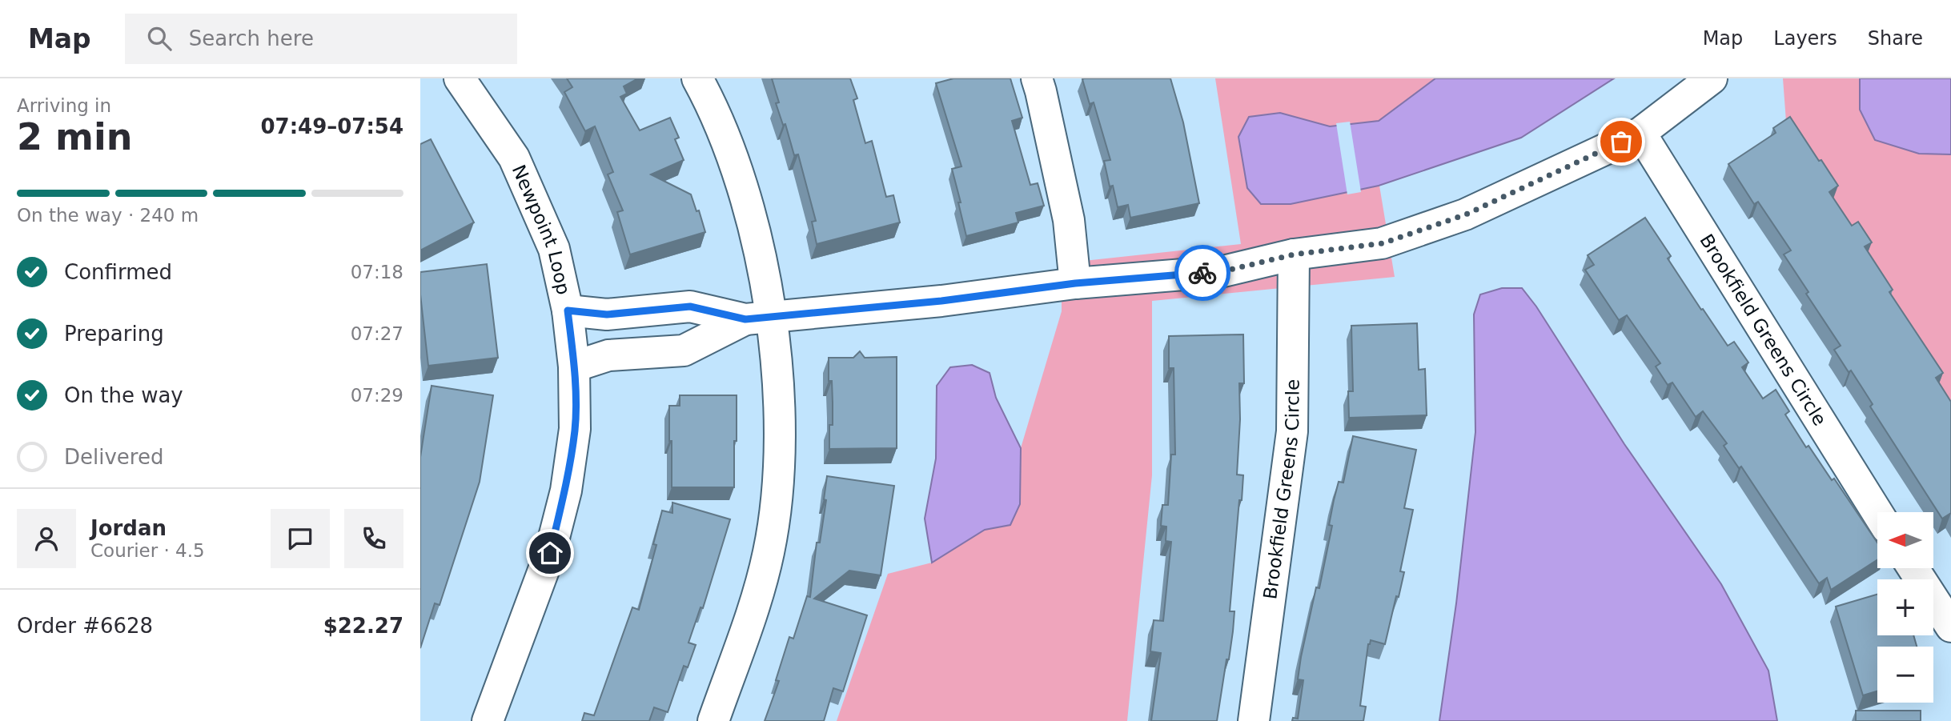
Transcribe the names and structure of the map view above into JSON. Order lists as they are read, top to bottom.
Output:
{
  "streets": {
    "street": ["Newpoint Loop", "Brookfield Greens Circle"]
  },
  "north": "left",
  "page": {
    "header": "Map",
    "search": "Search here",
    "nav": ["Map", "Layers", "Share"],
    "heading": ["2 min", "Arriving in", "07:49–07:54"],
    "panel": [
      "Jordan",
      "Courier · 4.5",
      "Order #6628",
      "$22.27"
    ],
    "bar": "On the way · 240 m",
    "list": [
      ["Confirmed", "07:18"],
      ["Preparing", "07:27"],
      ["On the way", "07:29"],
      "Delivered"
    ],
    "map_buttons": ["+", "−"]
  }
}
